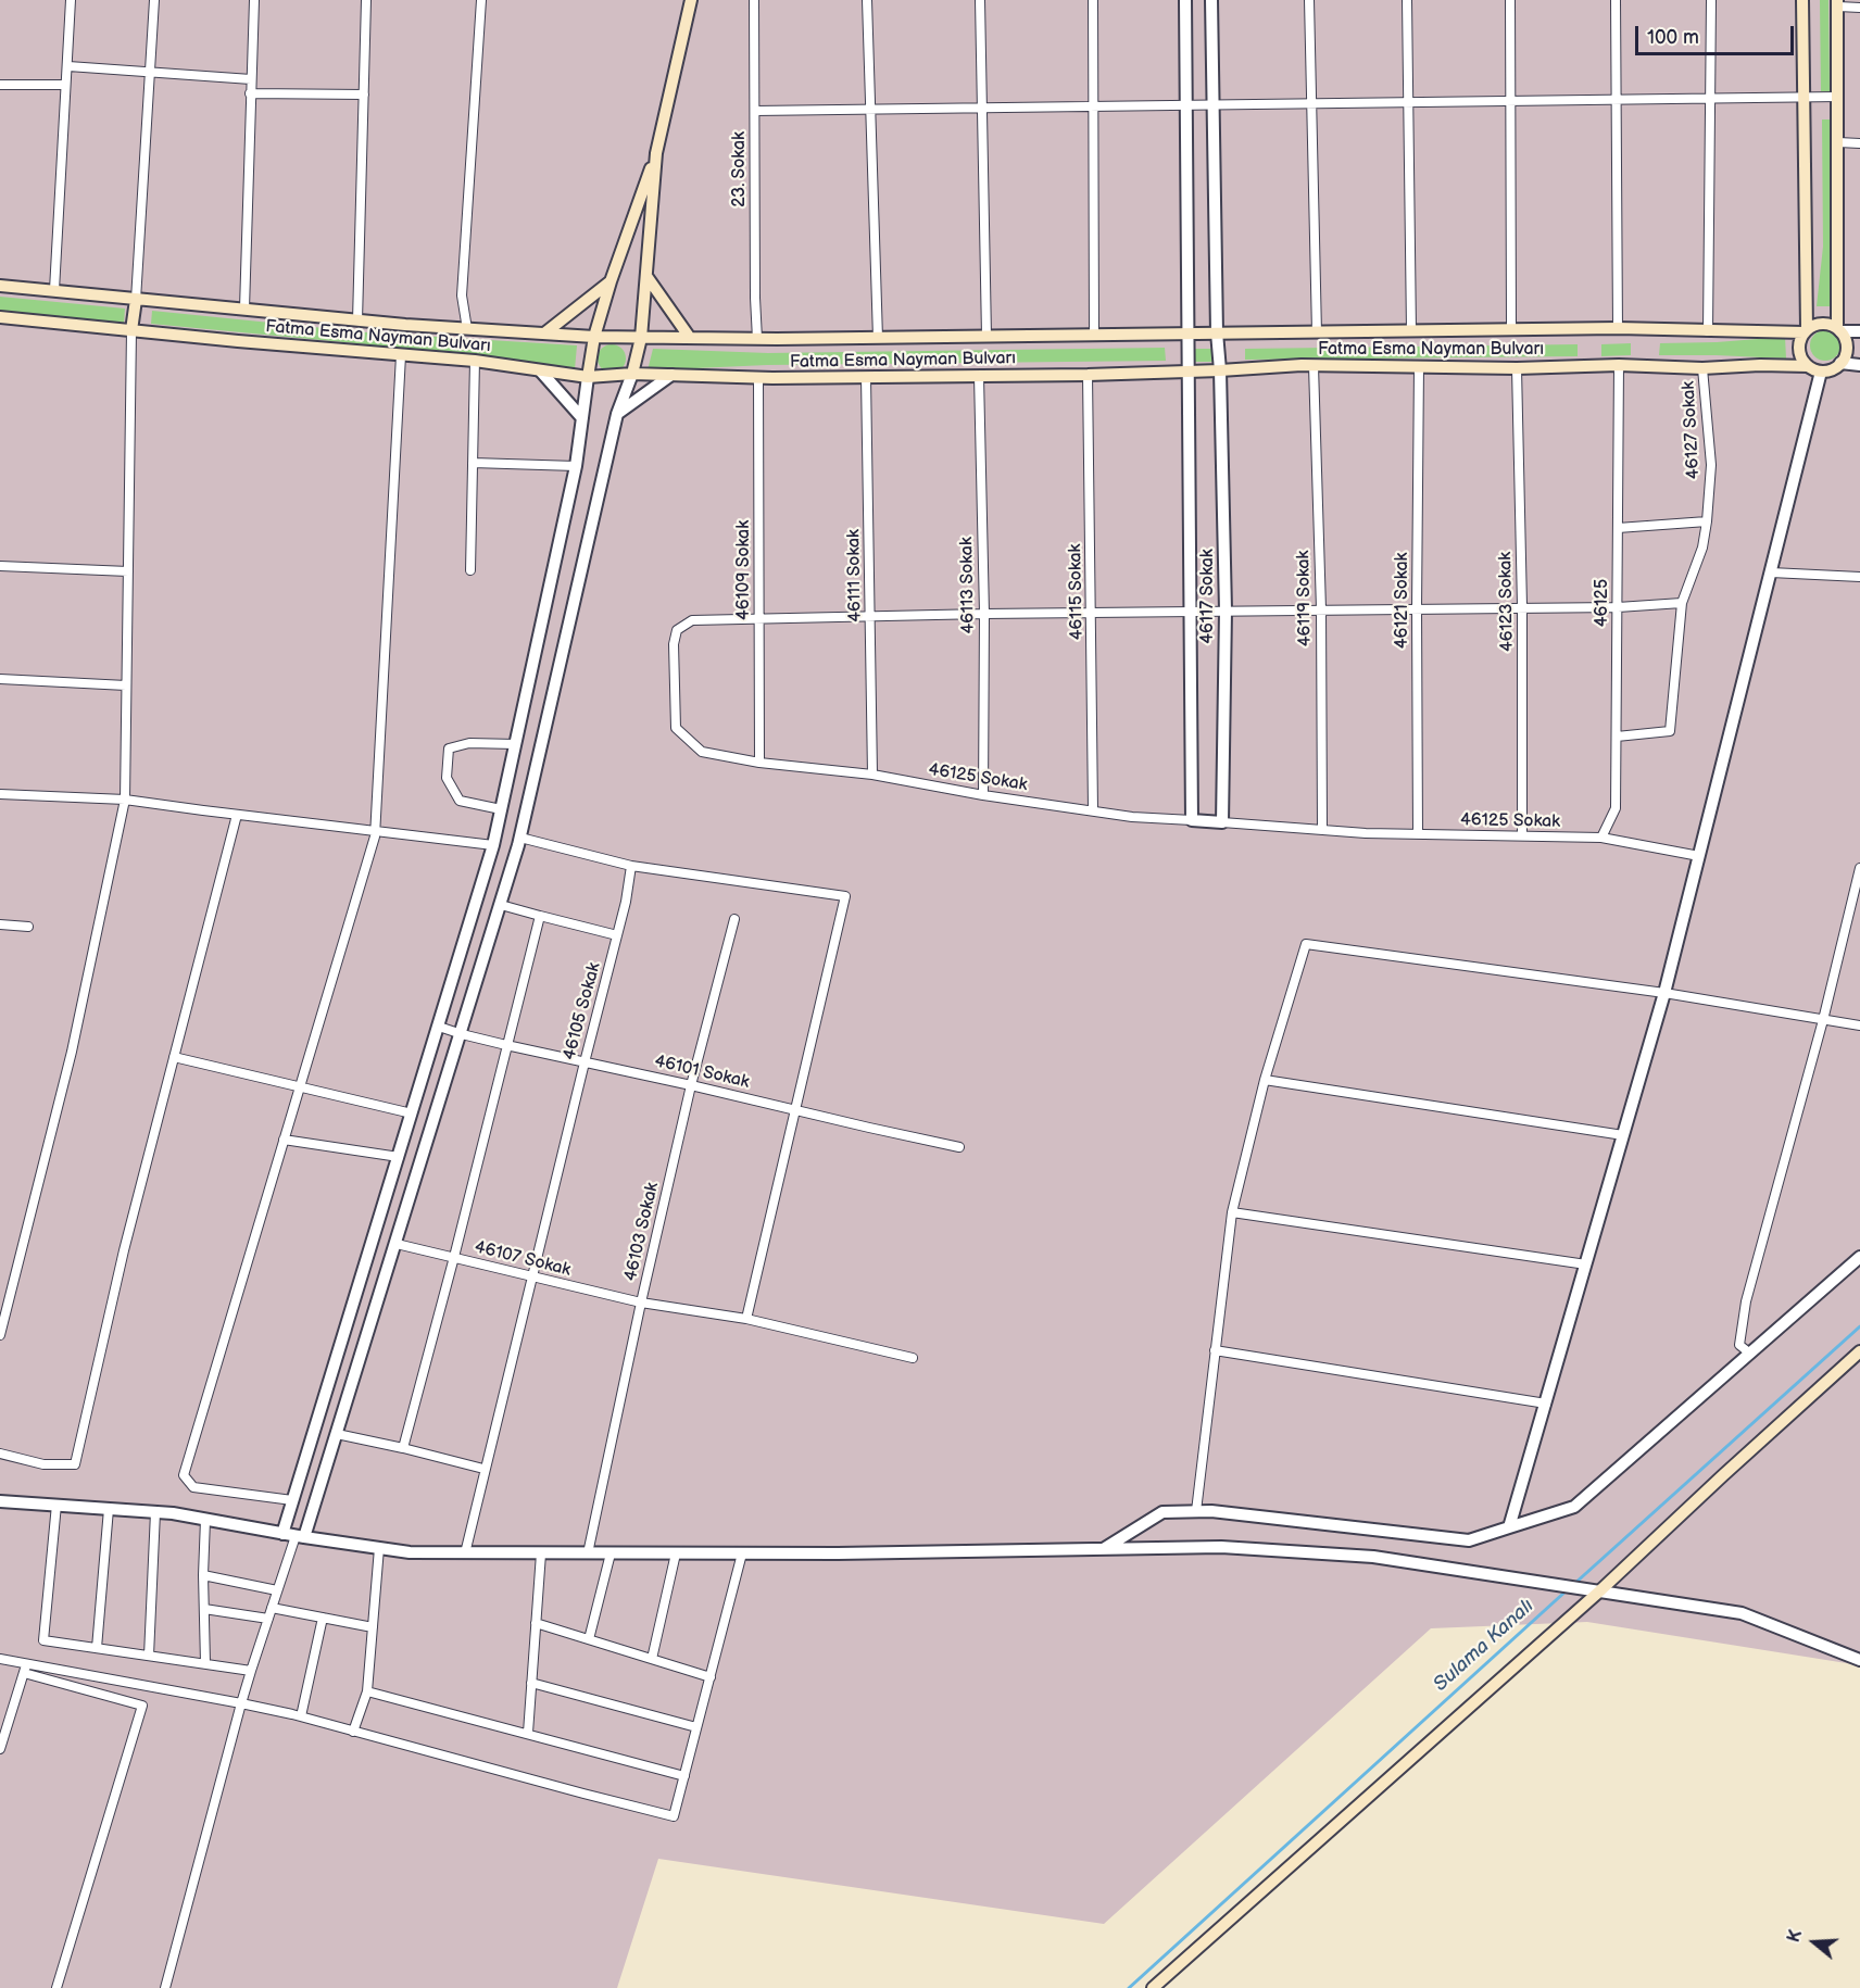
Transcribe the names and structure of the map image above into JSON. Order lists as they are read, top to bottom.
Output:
{
  "streets": {
    "main road": ["Fatma Esma Nayman Bulvarı"],
    "street": [
      "23. Sokak",
      "46127 Sokak",
      "46109 Sokak",
      "46111 Sokak",
      "46113 Sokak",
      "46115 Sokak",
      "46117 Sokak",
      "46119 Sokak",
      "46121 Sokak",
      "46123 Sokak",
      "46125",
      "46125 Sokak",
      "46105 Sokak",
      "46101 Sokak",
      "46103 Sokak",
      "46107 Sokak"
    ]
  },
  "crossings": [
    ["23. Sokak", "Fatma Esma Nayman Bulvarı"],
    ["Fatma Esma Nayman Bulvarı", "46127 Sokak"],
    ["Fatma Esma Nayman Bulvarı", "46109 Sokak"],
    ["Fatma Esma Nayman Bulvarı", "46111 Sokak"],
    ["Fatma Esma Nayman Bulvarı", "46113 Sokak"],
    ["Fatma Esma Nayman Bulvarı", "46115 Sokak"],
    ["Fatma Esma Nayman Bulvarı", "46117 Sokak"],
    ["Fatma Esma Nayman Bulvarı", "46119 Sokak"],
    ["Fatma Esma Nayman Bulvarı", "46121 Sokak"],
    ["Fatma Esma Nayman Bulvarı", "46123 Sokak"],
    ["Fatma Esma Nayman Bulvarı", "46125"],
    ["46127 Sokak", "46125"],
    ["46109 Sokak", "46125 Sokak"],
    ["46111 Sokak", "46125 Sokak"],
    ["46113 Sokak", "46125 Sokak"],
    ["46115 Sokak", "46125 Sokak"],
    ["46117 Sokak", "46125 Sokak"],
    ["46119 Sokak", "46125 Sokak"],
    ["46121 Sokak", "46125 Sokak"],
    ["46123 Sokak", "46125 Sokak"],
    ["46125", "46125 Sokak"],
    ["46105 Sokak", "46101 Sokak"],
    ["46105 Sokak", "46107 Sokak"],
    ["46101 Sokak", "46103 Sokak"],
    ["46103 Sokak", "46107 Sokak"]
  ],
  "water": ["Sulama Kanalı"],
  "scale_bar": "100 m",
  "north": "left"
}
